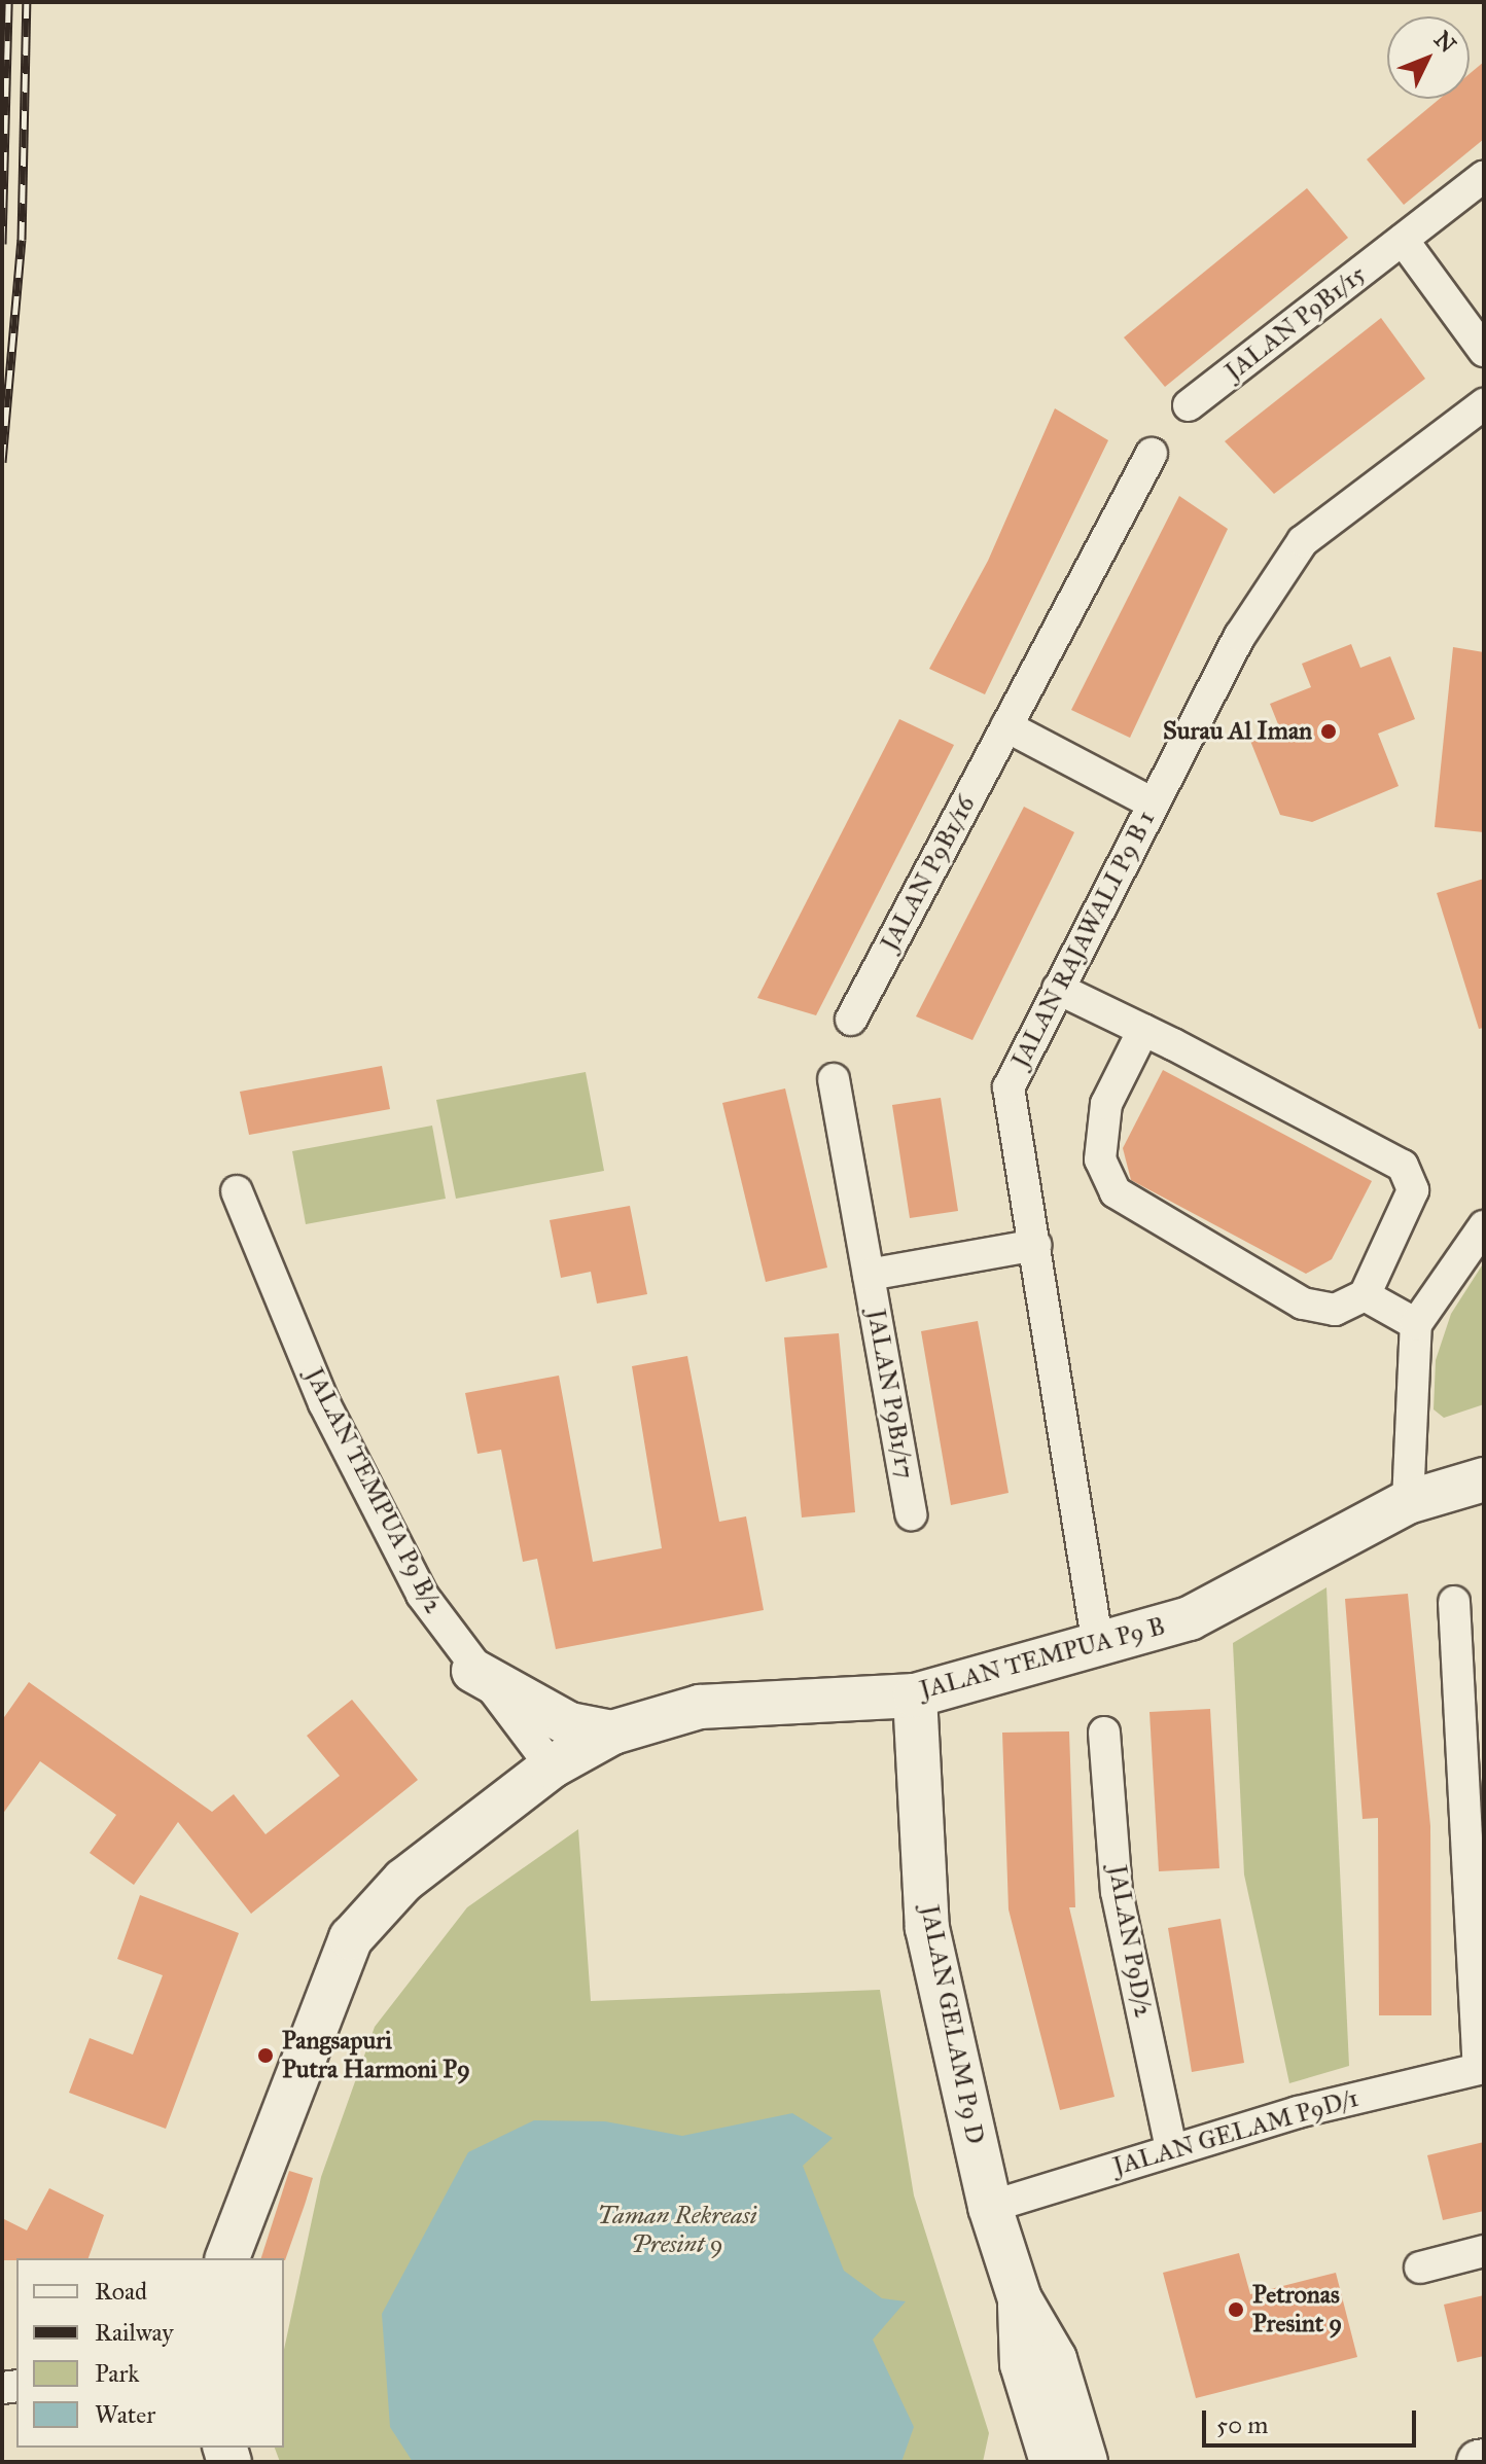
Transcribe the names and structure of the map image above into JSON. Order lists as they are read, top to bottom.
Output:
{
  "streets": {
    "street": [
      "JALAN P9B1/15",
      "JALAN P9B1/16",
      "JALAN RAJAWALI P9 B 1",
      "JALAN P9B1/17",
      "JALAN TEMPUA P9 B/2",
      "JALAN TEMPUA P9 B",
      "JALAN P9D/2",
      "JALAN GELAM P9 D",
      "JALAN GELAM P9D/1"
    ]
  },
  "crossings": [
    ["JALAN RAJAWALI P9 B 1", "JALAN P9B1/17"],
    ["JALAN RAJAWALI P9 B 1", "JALAN TEMPUA P9 B"],
    ["JALAN TEMPUA P9 B/2", "JALAN TEMPUA P9 B"],
    ["JALAN TEMPUA P9 B", "JALAN GELAM P9 D"],
    ["JALAN P9D/2", "JALAN GELAM P9D/1"],
    ["JALAN GELAM P9 D", "JALAN GELAM P9D/1"]
  ],
  "parks": ["Taman Rekreasi Presint 9"],
  "places": ["Surau Al Iman", "Pangsapuri Putra Harmoni P9", "Petronas Presint 9"],
  "legend": [
    "Road",
    "Railway",
    "Park",
    "Water"
  ],
  "scale_bar": "50 m",
  "north": "top right"
}
